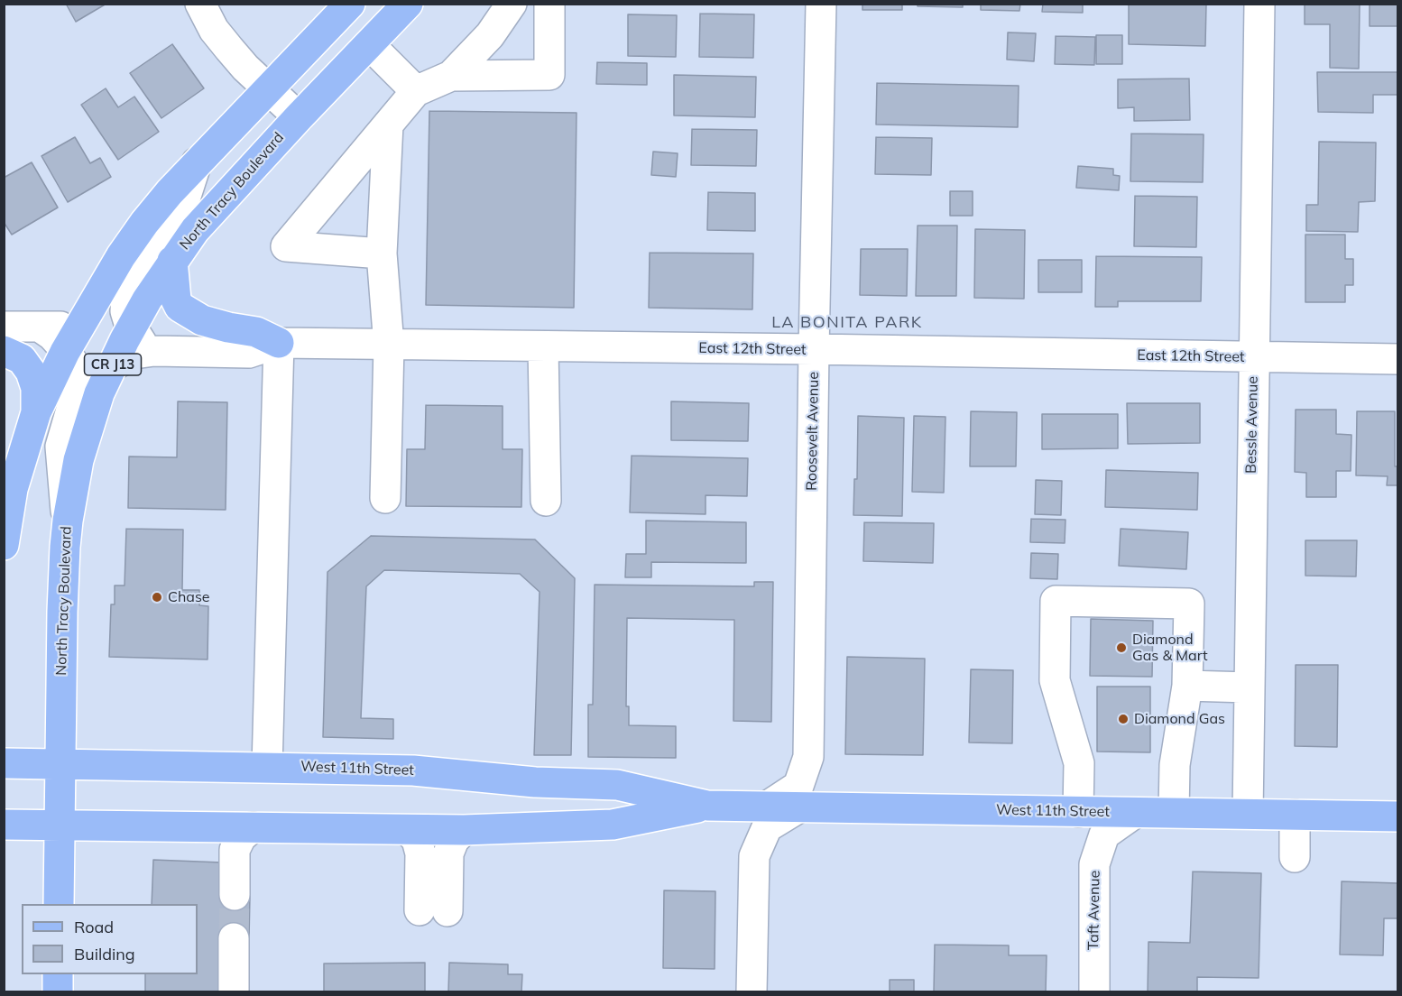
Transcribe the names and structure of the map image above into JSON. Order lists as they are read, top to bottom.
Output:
{
  "streets": {
    "main road": ["North Tracy Boulevard", "CR J13", "West 11th Street"],
    "street": [
      "East 12th Street",
      "Bessle Avenue",
      "Roosevelt Avenue",
      "Taft Avenue"
    ]
  },
  "crossings": [
    ["North Tracy Boulevard", "East 12th Street"],
    ["North Tracy Boulevard", "West 11th Street"],
    ["East 12th Street", "Bessle Avenue"],
    ["East 12th Street", "Roosevelt Avenue"],
    ["Bessle Avenue", "West 11th Street"],
    ["Roosevelt Avenue", "West 11th Street"],
    ["West 11th Street", "Taft Avenue"]
  ],
  "districts": ["LA BONITA PARK"],
  "places": ["Chase", "Diamond Gas & Mart", "Diamond Gas"],
  "legend": ["Road", "Building"]
}
